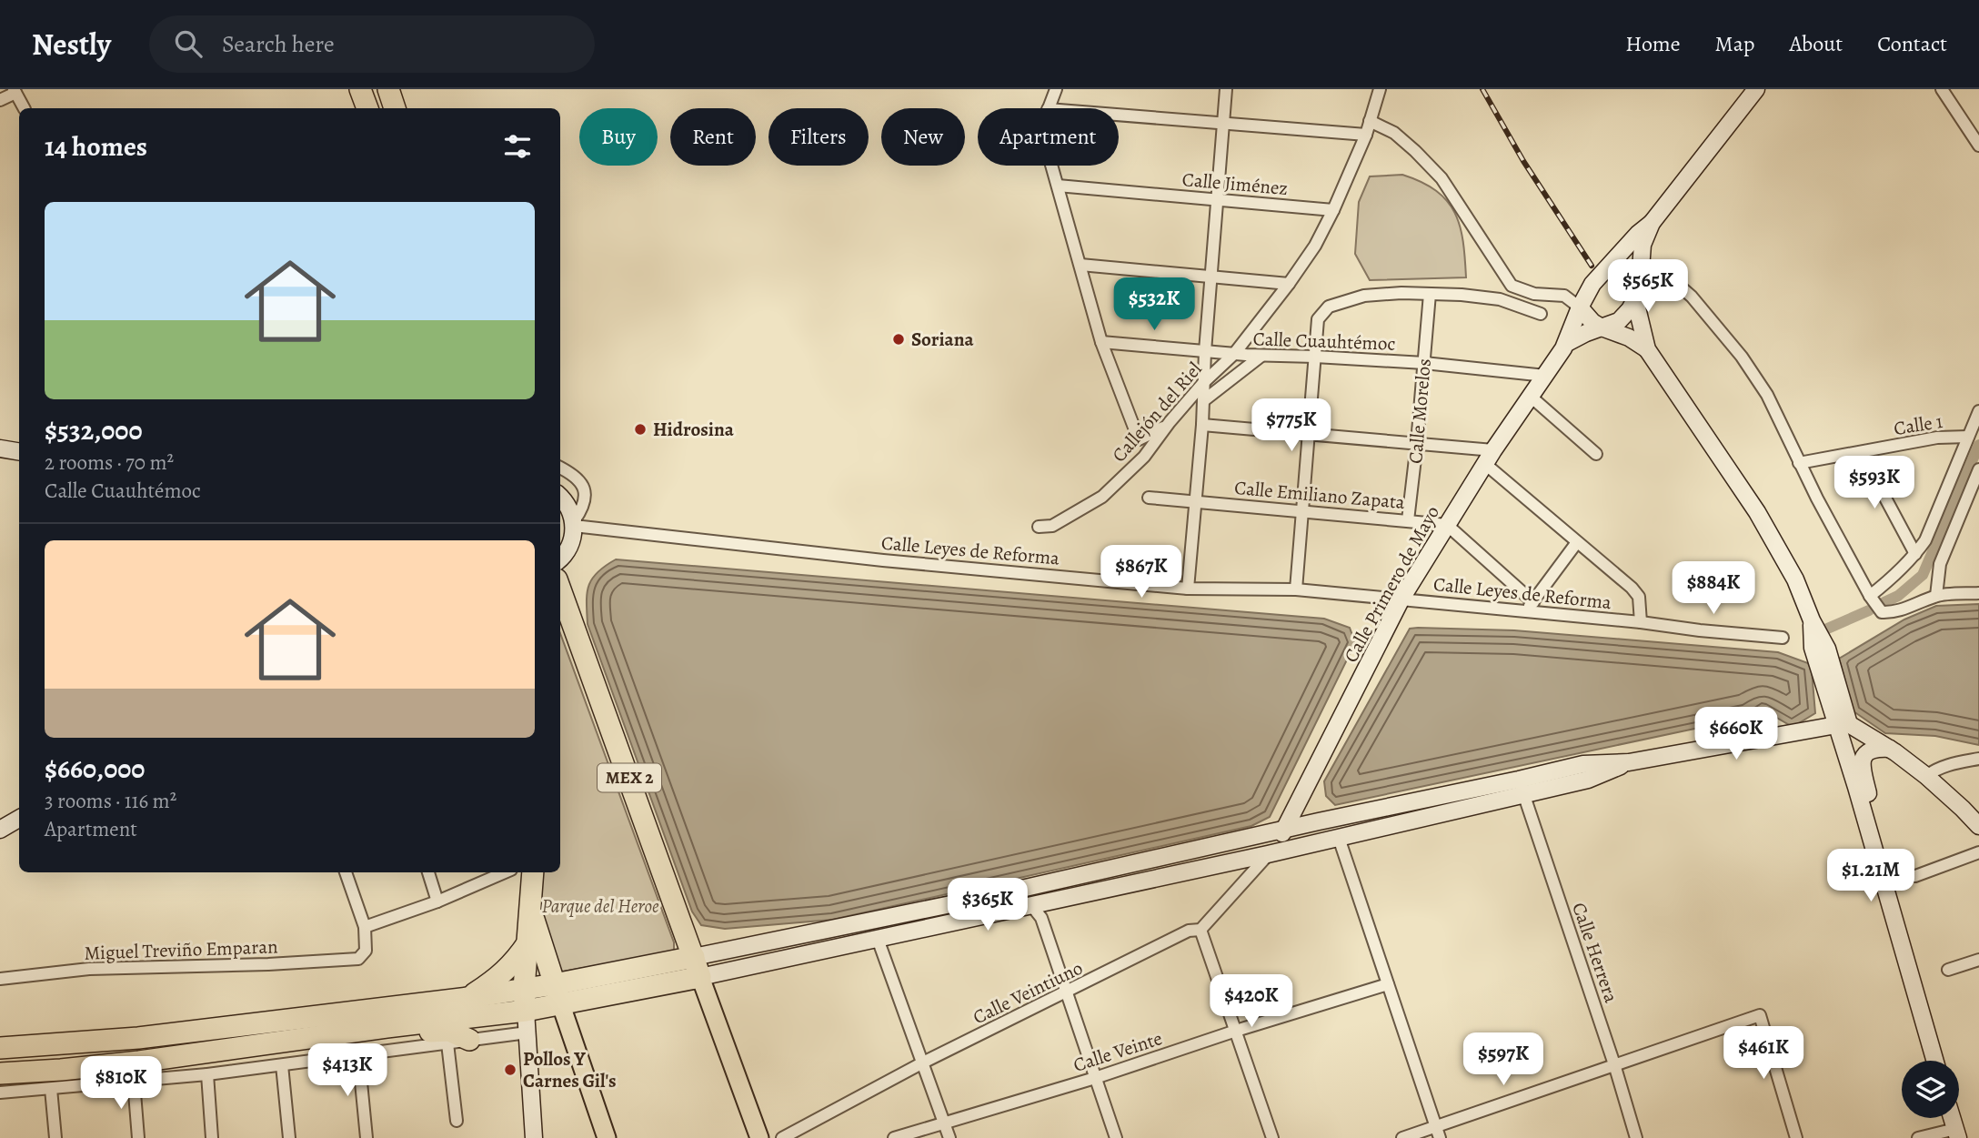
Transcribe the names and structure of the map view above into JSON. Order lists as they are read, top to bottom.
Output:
{
  "streets": {
    "highway": ["MEX 2"],
    "main road": ["Calle Primero de Mayo"],
    "street": [
      "Calle Jiménez",
      "Calle Cuauhtémoc",
      "Calle Morelos",
      "Callejón del Riel",
      "Calle 1",
      "Calle Emiliano Zapata",
      "Calle Leyes de Reforma",
      "Miguel Treviño Emparan",
      "Calle Herrera",
      "Calle Veintiuno",
      "Calle Veinte"
    ]
  },
  "crossings": [
    ["Calle Jiménez", "Callejón del Riel"],
    ["Calle Cuauhtémoc", "Calle Morelos"],
    ["Calle Cuauhtémoc", "Callejón del Riel"],
    ["Calle Cuauhtémoc", "Calle Primero de Mayo"],
    ["Calle Morelos", "Calle Emiliano Zapata"],
    ["Calle Emiliano Zapata", "Calle Primero de Mayo"],
    ["Calle Leyes de Reforma", "Calle Primero de Mayo"],
    ["Calle Primero de Mayo", "Calle Veintiuno"]
  ],
  "parks": ["Parque del Heroe"],
  "places": ["Soriana", "Hidrosina", "Pollos Y Carnes Gil's"],
  "page": {
    "header": "Nestly",
    "search": "Search here",
    "nav": [
      "Home",
      "Map",
      "About",
      "Contact"
    ],
    "chip": [
      "Buy",
      "Rent",
      "Filters",
      "New",
      "Apartment"
    ],
    "heading": "14 homes",
    "list": [
      {
        "name": "$532,000",
        "note": "2 rooms · 70 m² · Calle Cuauhtémoc"
      },
      {
        "name": "$660,000",
        "note": "3 rooms · 116 m² · Apartment"
      }
    ],
    "price": [
      "$565K",
      "$532K",
      "$775K",
      "$593K",
      "$867K",
      "$884K",
      "$660K",
      "$1.21M",
      "$365K",
      "$420K",
      "$461K",
      "$597K",
      "$413K",
      "$810K"
    ]
  }
}
